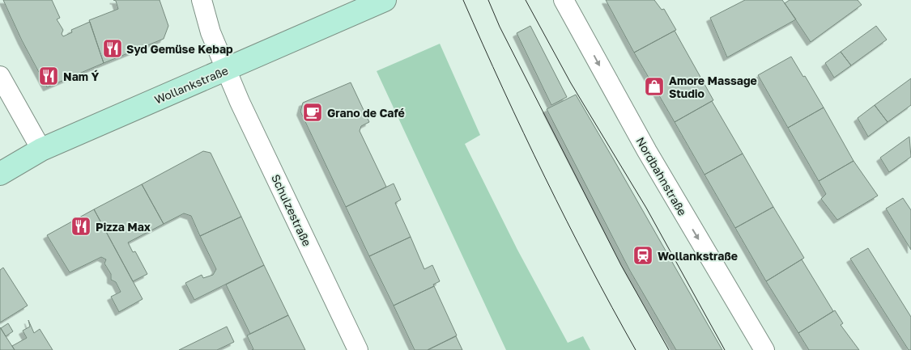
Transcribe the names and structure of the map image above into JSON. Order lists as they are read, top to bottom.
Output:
{
  "streets": {
    "main road": ["Wollankstraße"],
    "street": ["Nordbahnstraße", "Schulzestraße"]
  },
  "crossings": [
    ["Wollankstraße", "Schulzestraße"]
  ],
  "one_way": ["Nordbahnstraße"],
  "places": {
    "restaurant": ["Syd Gemüse Kebap", "Nam Ý", "Pizza Max"],
    "shop": ["Amore Massage Studio"],
    "cafe": ["Grano de Café"],
    "station": ["Wollankstraße"]
  }
}
